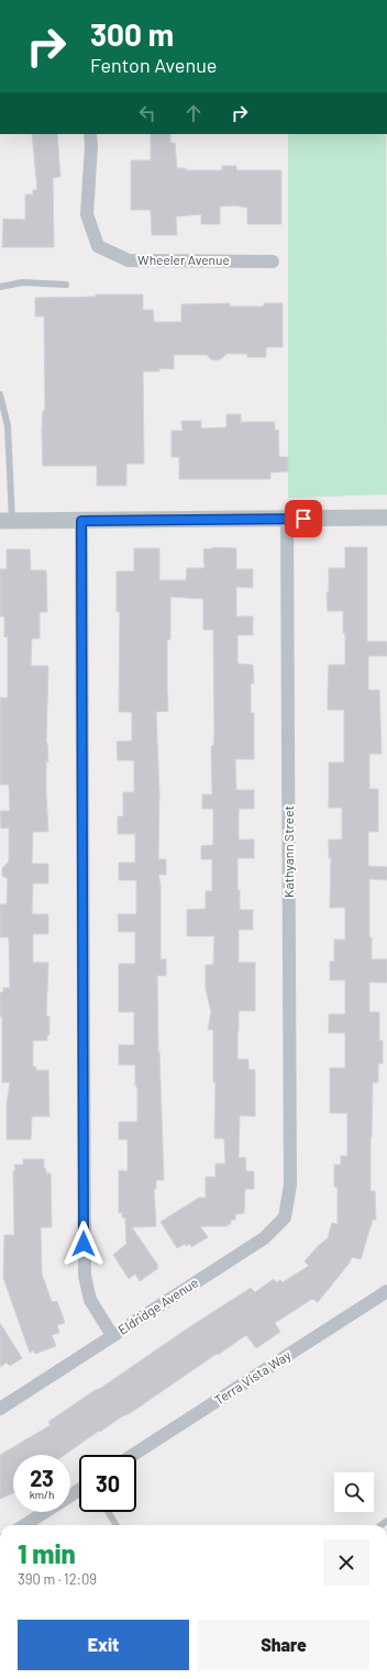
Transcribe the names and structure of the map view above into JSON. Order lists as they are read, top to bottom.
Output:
{
  "streets": {
    "street": [
      "Wheeler Avenue",
      "Kathyann Street",
      "Eldridge Avenue",
      "Terra Vista Way"
    ]
  },
  "crossings": [
    ["Kathyann Street", "Eldridge Avenue"]
  ],
  "page": {
    "turn": ["300 m", "Fenton Avenue"],
    "speed": "23 km/h",
    "limit": "30",
    "heading": ["1 min", "390 m · 12:09"],
    "buttons": ["Exit", "Share"]
  }
}
